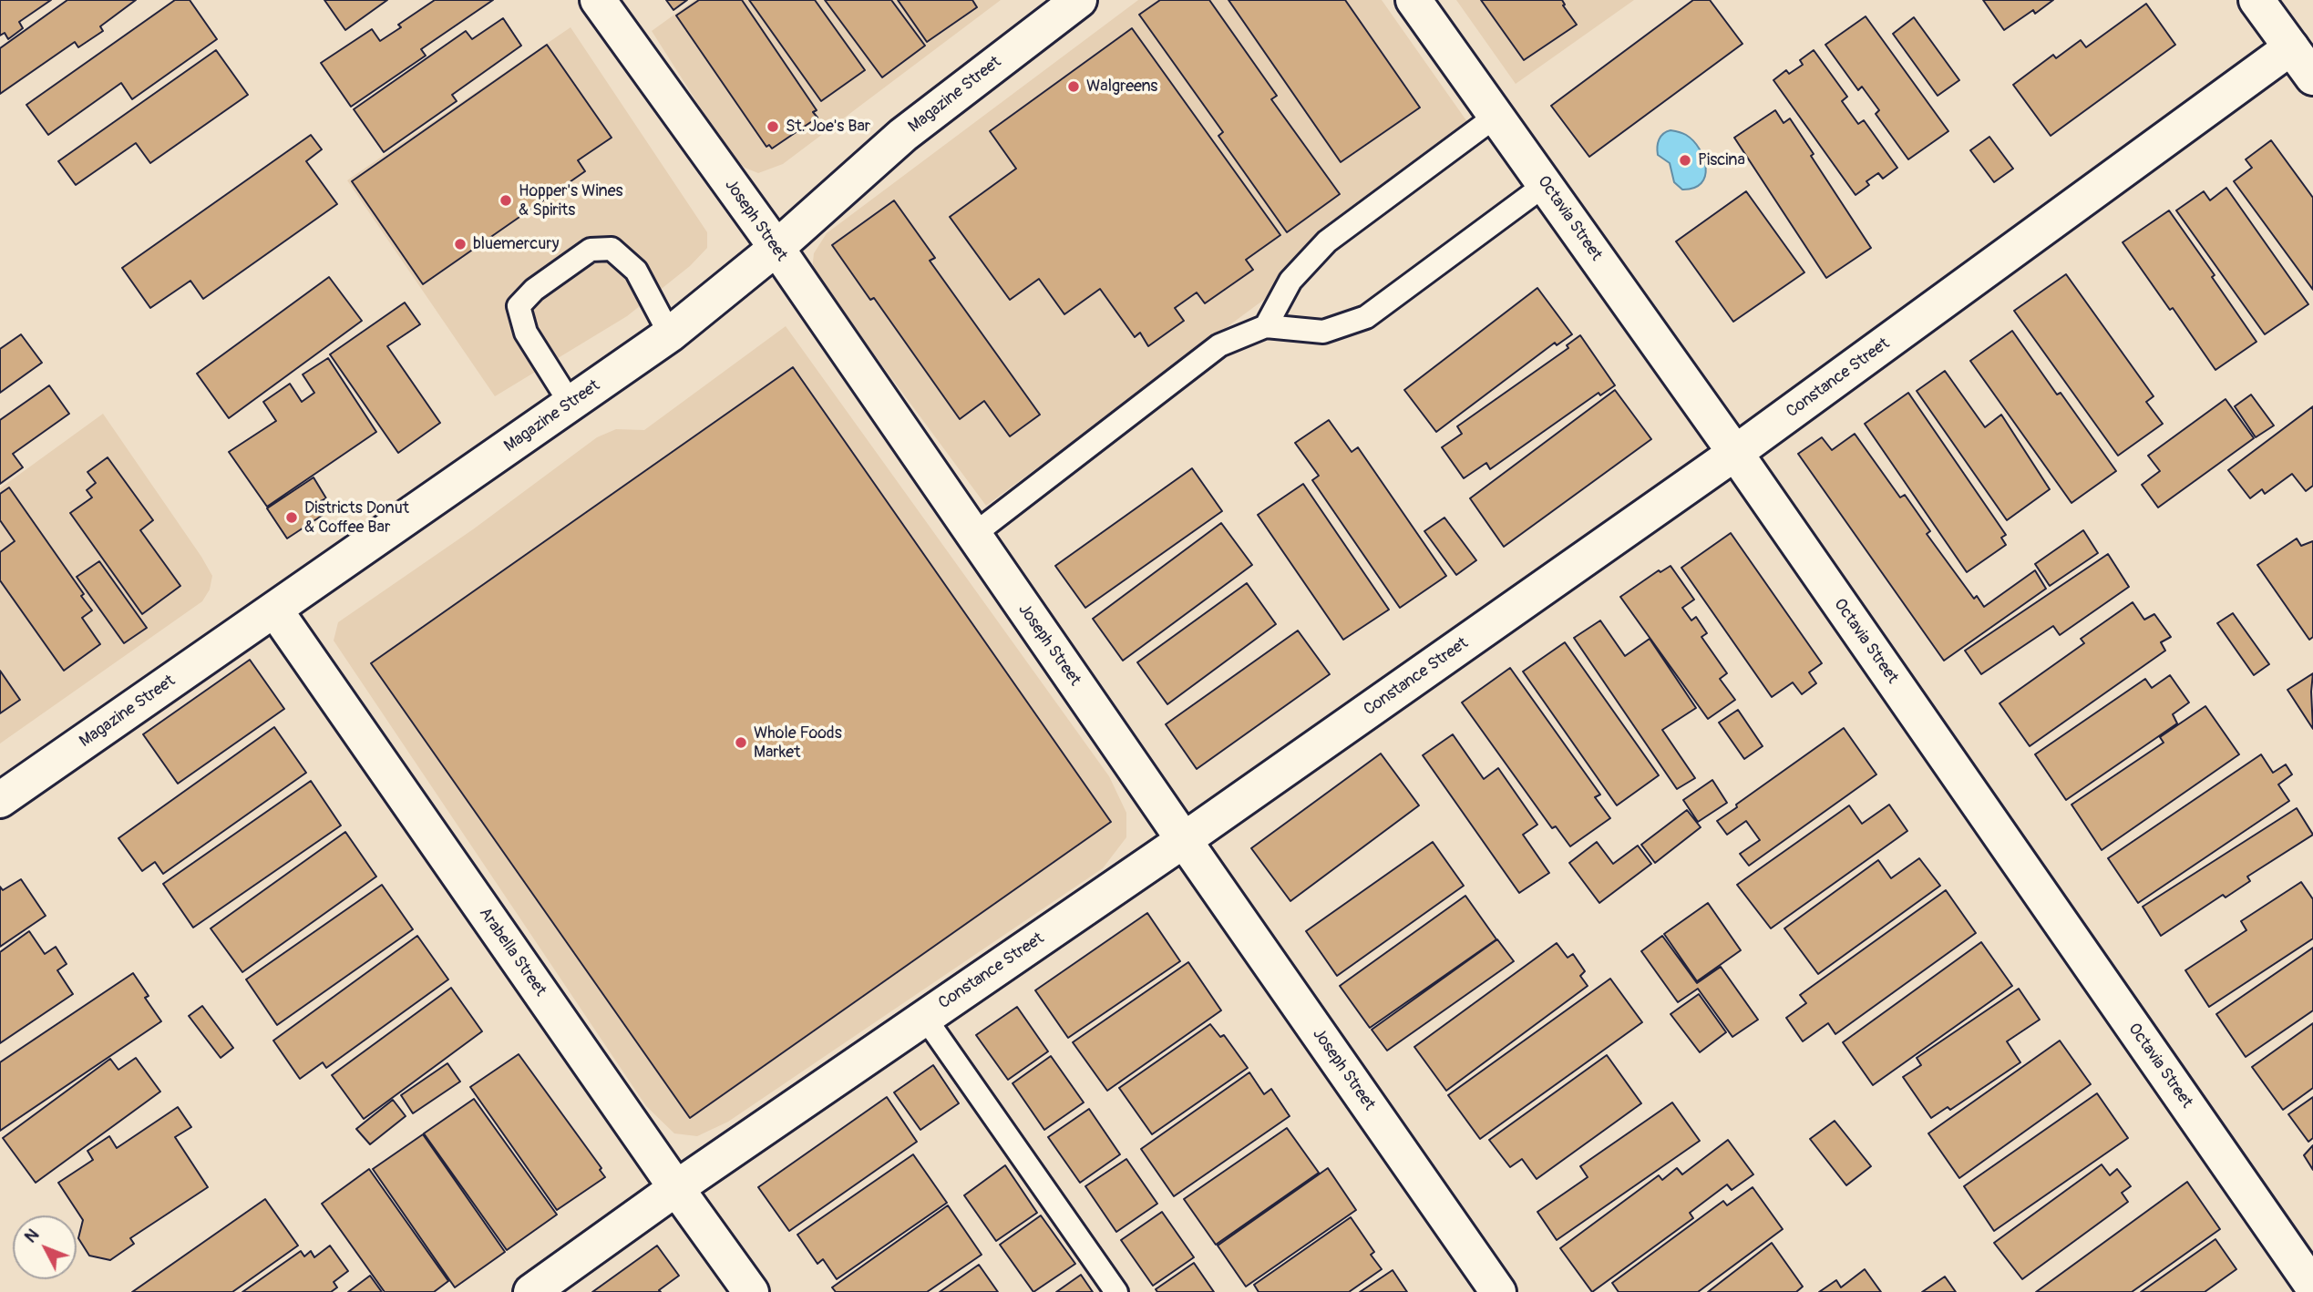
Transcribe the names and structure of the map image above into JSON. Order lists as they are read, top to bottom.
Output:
{
  "streets": {
    "street": [
      "Magazine Street",
      "Octavia Street",
      "Joseph Street",
      "Constance Street",
      "Arabella Street"
    ]
  },
  "crossings": [
    ["Magazine Street", "Joseph Street"],
    ["Magazine Street", "Arabella Street"],
    ["Octavia Street", "Constance Street"],
    ["Joseph Street", "Constance Street"],
    ["Constance Street", "Arabella Street"]
  ],
  "places": [
    "Walgreens",
    "St. Joe's Bar",
    "Piscina",
    "Hopper's Wines & Spirits",
    "bluemercury",
    "Districts Donut & Coffee Bar",
    "Whole Foods Market"
  ],
  "north": "top left"
}
